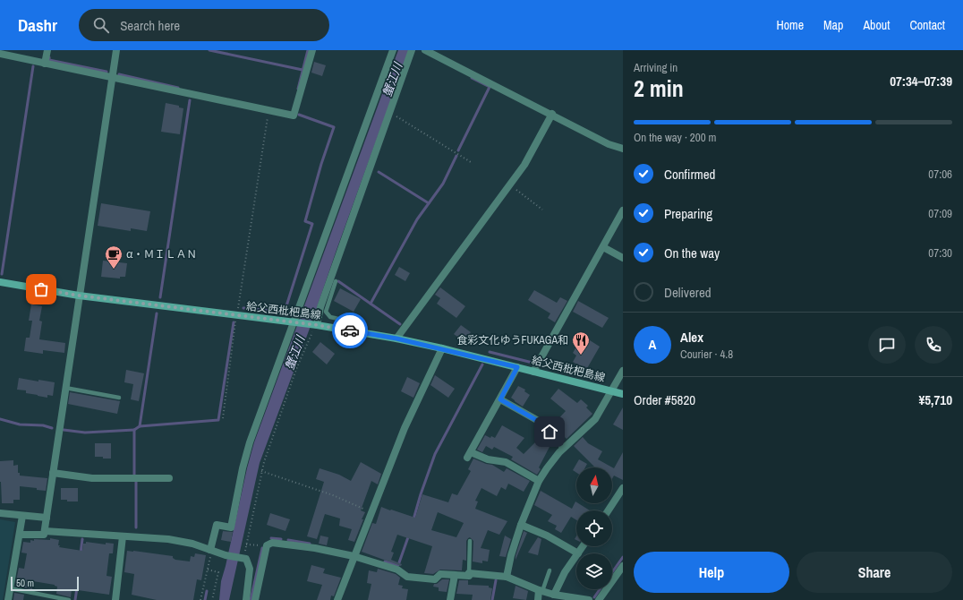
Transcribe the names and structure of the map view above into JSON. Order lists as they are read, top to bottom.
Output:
{
  "streets": {
    "main road": ["給父西枇杷島線"]
  },
  "water": ["蟹江川"],
  "places": {
    "cafe": ["α・ＭＩＬＡＮ"],
    "restaurant": ["食彩文化ゆうFUKAGA和"]
  },
  "scale_bar": "50 m",
  "north": "top",
  "page": {
    "header": "Dashr",
    "search": "Search here",
    "nav": [
      "Home",
      "Map",
      "About",
      "Contact"
    ],
    "heading": ["2 min", "Arriving in", "07:34–07:39"],
    "panel": [
      "Alex",
      "Courier · 4.8",
      "Order #5820",
      "¥5,710"
    ],
    "bar": "On the way · 200 m",
    "list": [
      ["Confirmed", "07:06"],
      ["Preparing", "07:09"],
      ["On the way", "07:30"],
      "Delivered"
    ],
    "round": "A",
    "buttons": ["Help", "Share"],
    "scale": "50 m"
  }
}
